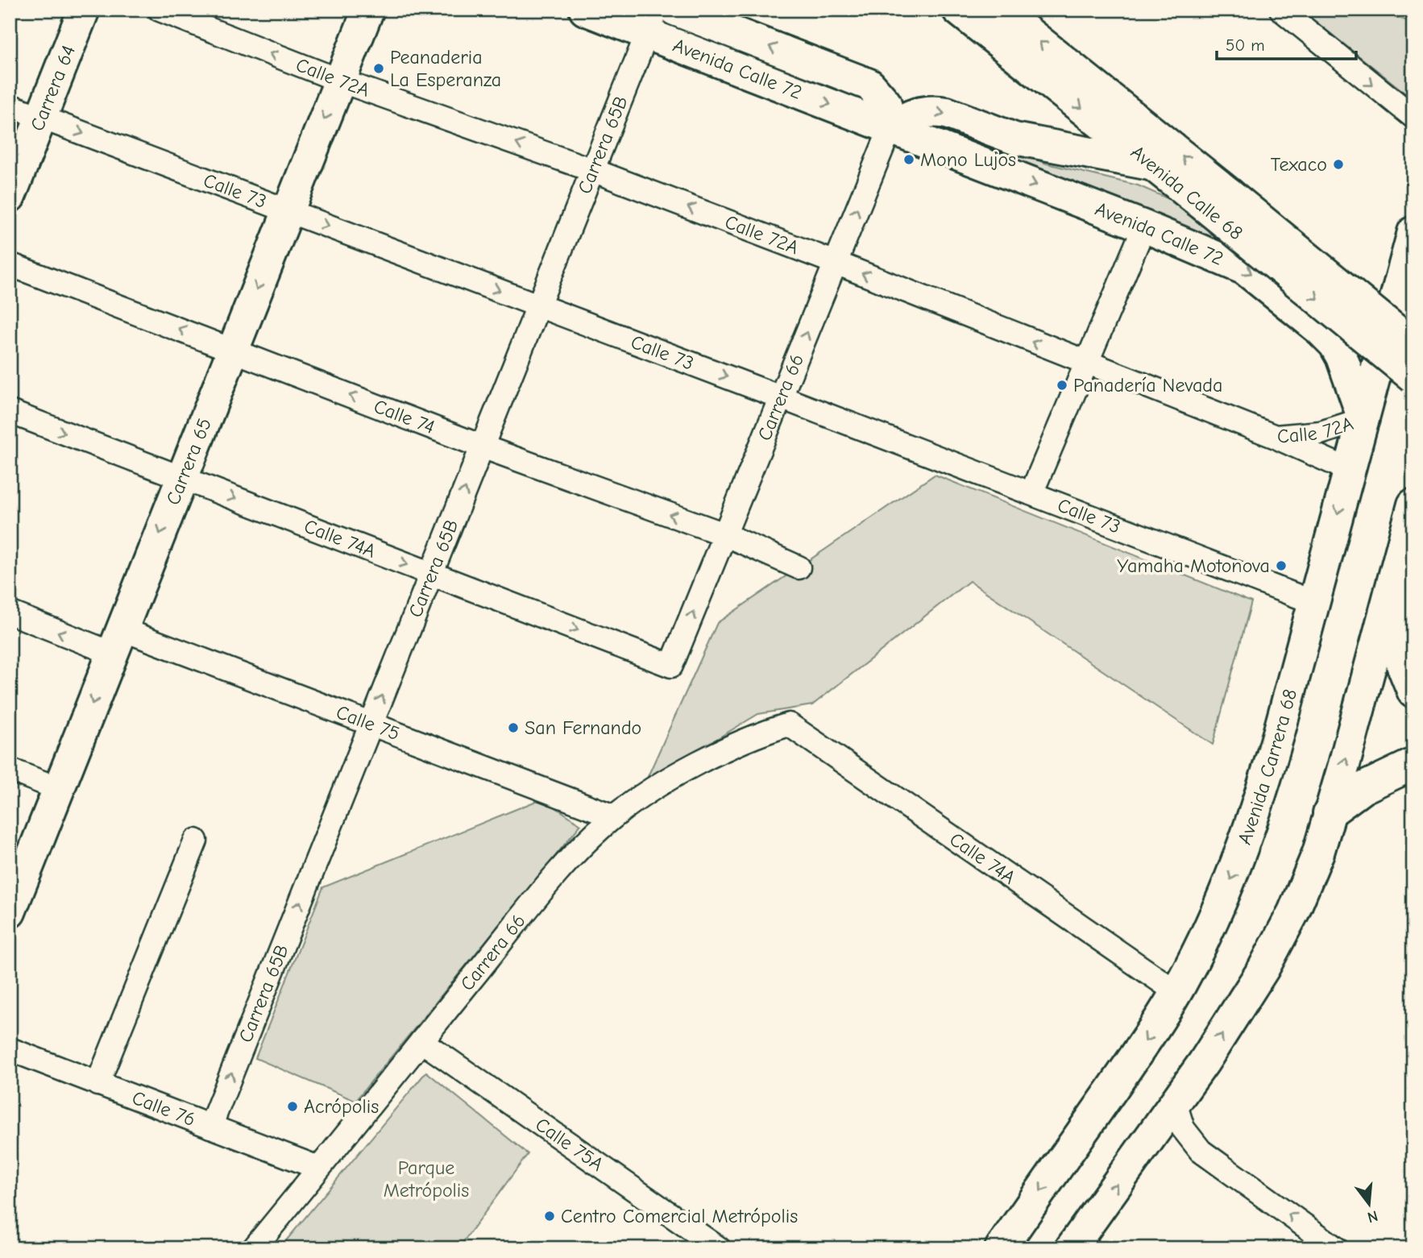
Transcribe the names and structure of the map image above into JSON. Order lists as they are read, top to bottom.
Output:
{
  "streets": {
    "main road": [
      "Avenida Calle 72",
      "Carrera 64",
      "Avenida Calle 68",
      "Carrera 65",
      "Avenida Carrera 68"
    ],
    "street": [
      "Calle 72A",
      "Carrera 65B",
      "Calle 73",
      "Carrera 66",
      "Calle 74",
      "Calle 74A",
      "Calle 75",
      "Calle 76",
      "Calle 75A"
    ]
  },
  "crossings": [
    ["Avenida Calle 72", "Calle 72A"],
    ["Avenida Calle 72", "Carrera 65B"],
    ["Avenida Calle 72", "Carrera 66"],
    ["Avenida Calle 72", "Avenida Carrera 68"],
    ["Calle 72A", "Carrera 65B"],
    ["Calle 72A", "Carrera 66"],
    ["Calle 72A", "Carrera 65"],
    ["Calle 72A", "Avenida Carrera 68"],
    ["Carrera 64", "Calle 73"],
    ["Carrera 65B", "Calle 73"],
    ["Carrera 65B", "Calle 74"],
    ["Carrera 65B", "Calle 74A"],
    ["Carrera 65B", "Calle 75"],
    ["Carrera 65B", "Calle 76"],
    ["Calle 73", "Carrera 66"],
    ["Calle 73", "Carrera 65"],
    ["Calle 73", "Avenida Carrera 68"],
    ["Carrera 66", "Calle 74"],
    ["Carrera 66", "Calle 74A"],
    ["Carrera 66", "Calle 75"],
    ["Carrera 66", "Calle 76"],
    ["Carrera 66", "Calle 75A"],
    ["Calle 74", "Carrera 65"],
    ["Carrera 65", "Calle 74A"],
    ["Carrera 65", "Calle 75"],
    ["Calle 74A", "Avenida Carrera 68"]
  ],
  "one_way": [
    "Calle 72A",
    "Calle 73",
    "Calle 74",
    "Carrera 65",
    "Calle 74A"
  ],
  "parks": ["Parque Metrópolis"],
  "places": [
    "Peanaderia La Esperanza",
    "Mono Lujos",
    "Texaco",
    "Panadería Nevada",
    "Yamaha Motonova",
    "San Fernando",
    "Acrópolis",
    "Centro Comercial Metrópolis"
  ],
  "scale_bar": "50 m",
  "north": "bottom"
}
